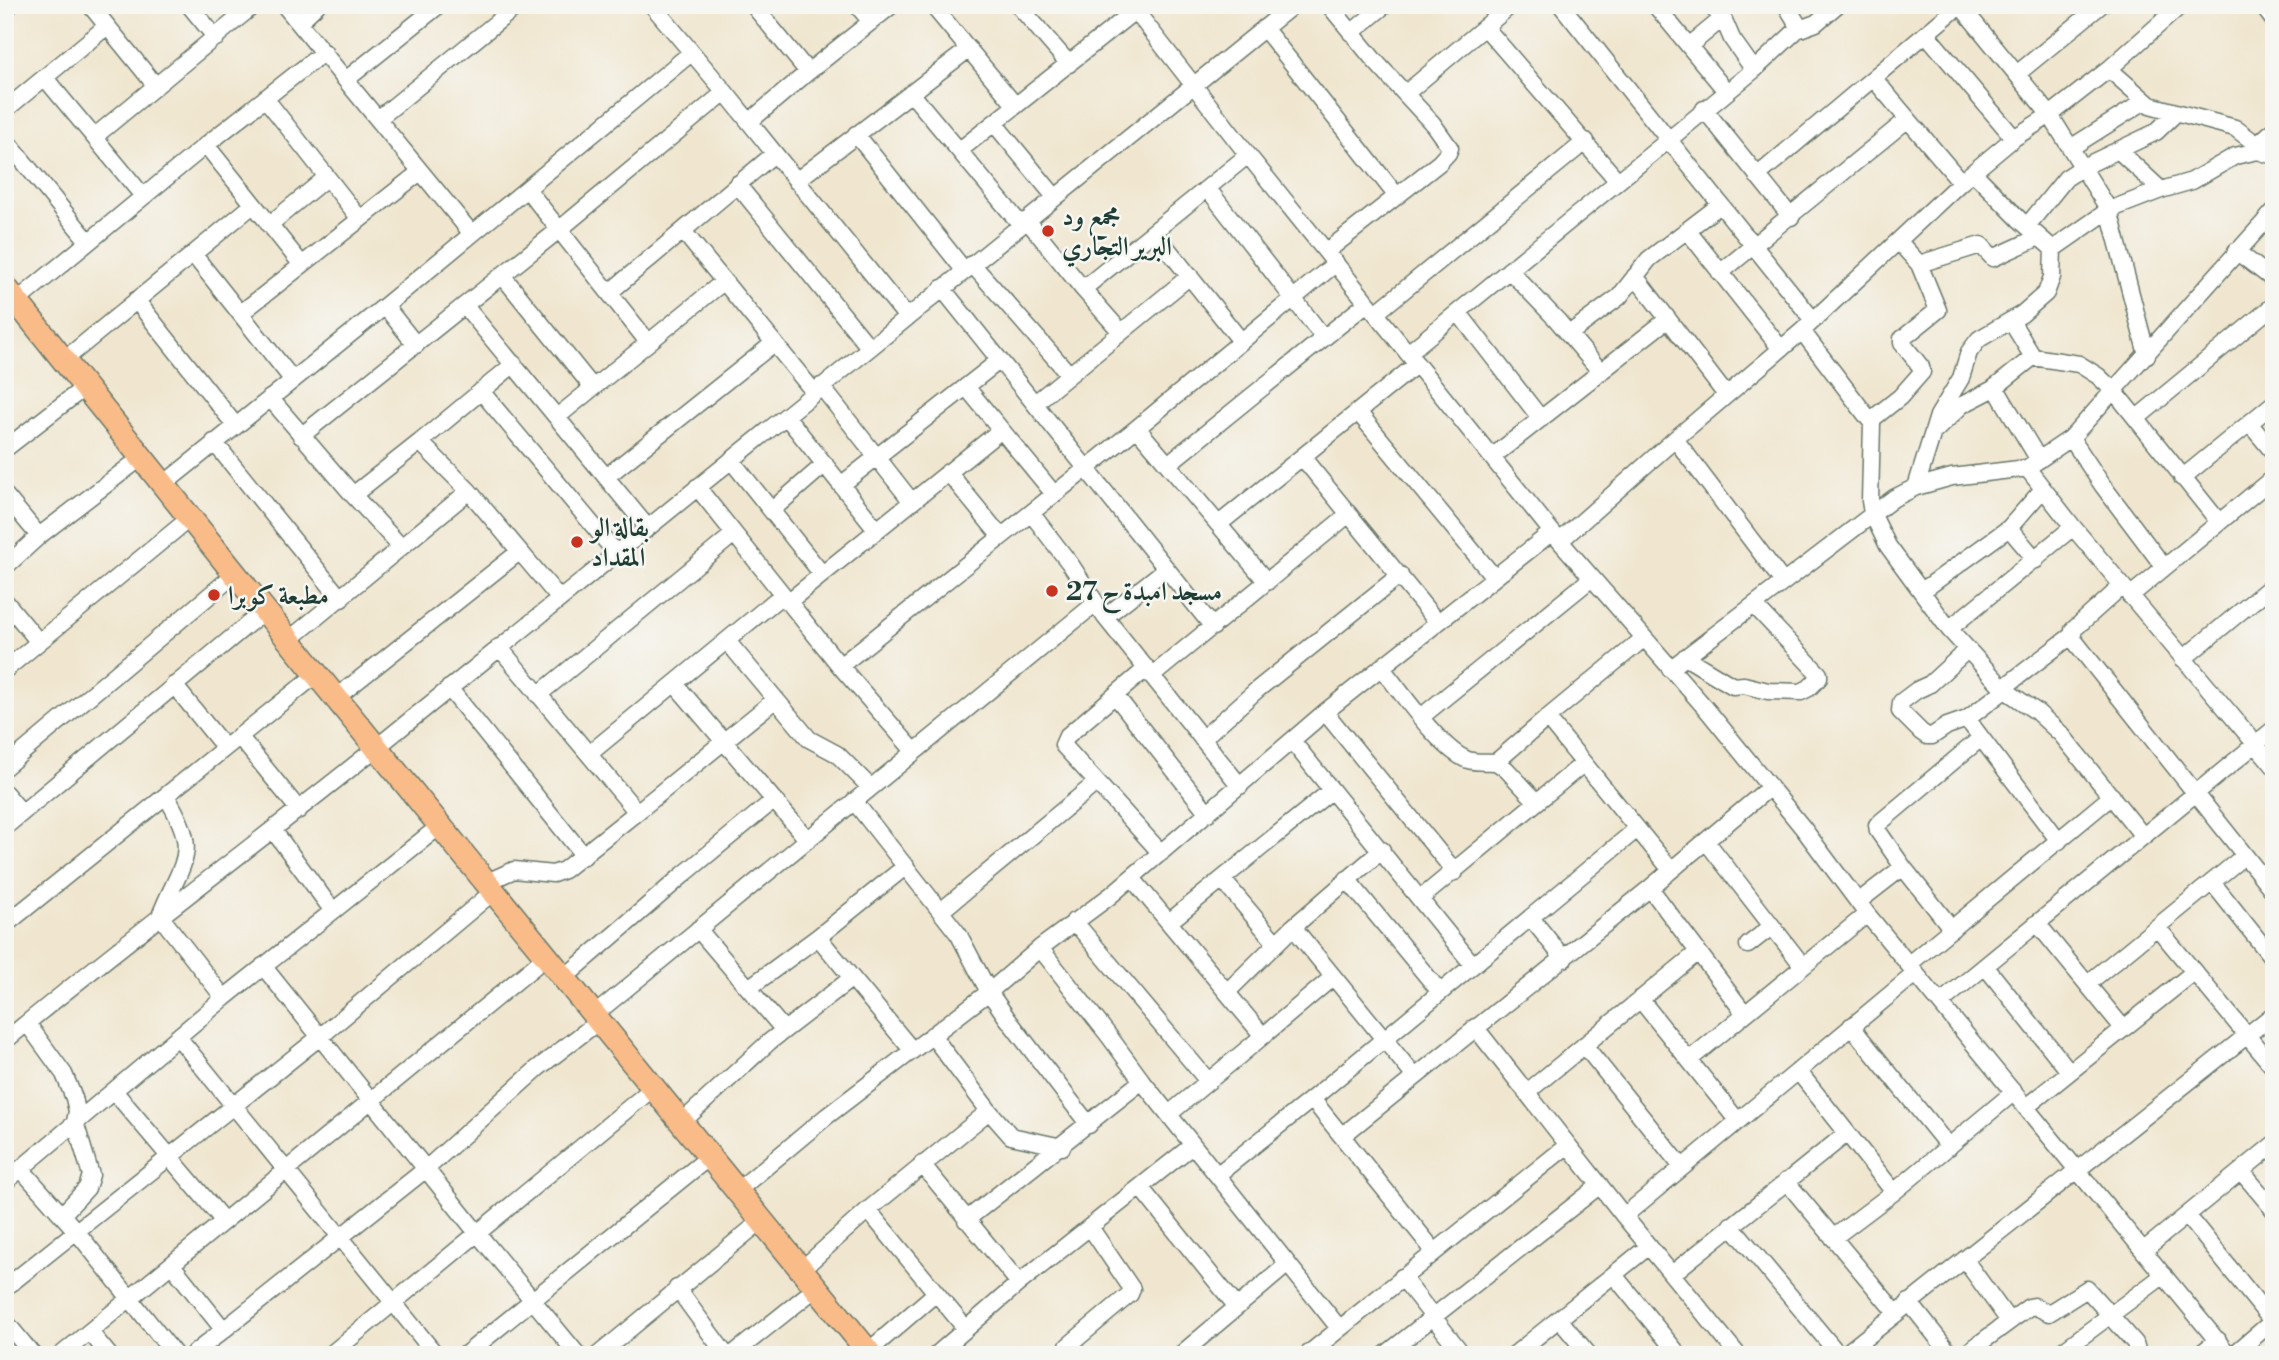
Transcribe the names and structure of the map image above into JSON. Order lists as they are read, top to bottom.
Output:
{
  "places": [
    "مجمع ود البرير التجاري",
    "بقالة الو المقداد",
    "مسجد امبدة ح 27",
    "مطبعة كوبرا"
  ]
}
